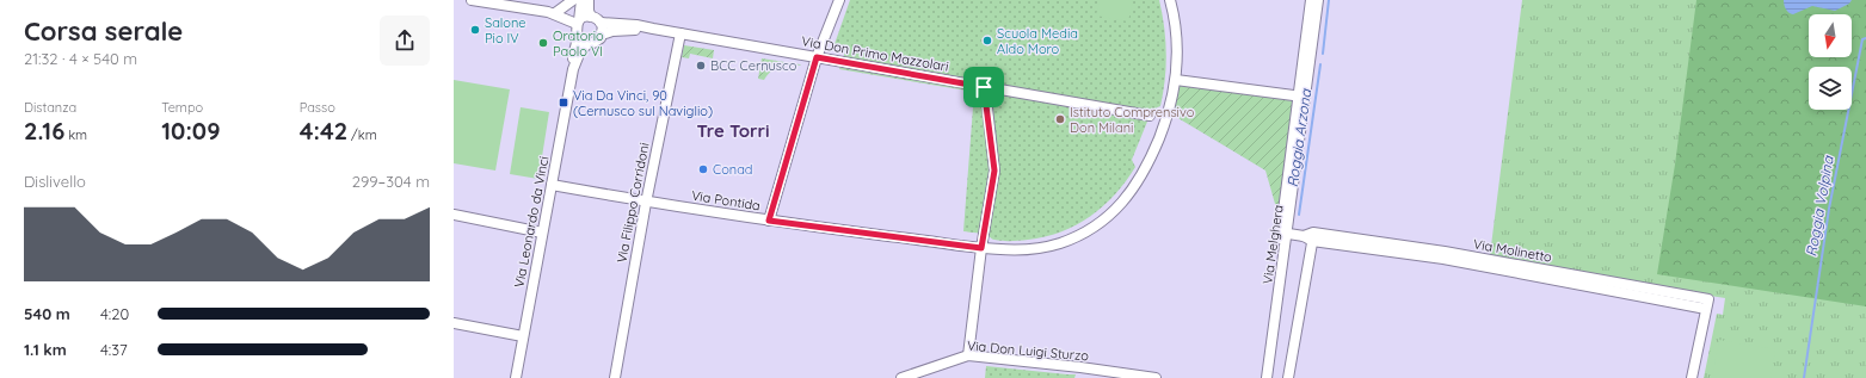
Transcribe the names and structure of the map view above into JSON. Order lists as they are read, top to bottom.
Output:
{
  "streets": {
    "street": [
      "Via Don Primo Mazzolari",
      "Via Pontida",
      "Via Filippo Corridoni",
      "Via Leonardo da Vinci",
      "Via Melghera",
      "Via Molinetto",
      "Via Don Luigi Sturzo"
    ]
  },
  "crossings": [
    ["Via Don Primo Mazzolari", "Via Filippo Corridoni"],
    ["Via Don Primo Mazzolari", "Via Leonardo da Vinci"],
    ["Via Pontida", "Via Filippo Corridoni"],
    ["Via Pontida", "Via Leonardo da Vinci"],
    ["Via Melghera", "Via Molinetto"]
  ],
  "districts": ["Tre Torri"],
  "water": ["Roggia Arzona", "Roggia Volpina"],
  "places": {
    "other": [
      "Salone Pio IV",
      "Scuola Media Aldo Moro",
      "Oratorio Paolo VI",
      "BCC Cernusco",
      "Istituto Comprensivo Don Milani",
      "Conad"
    ],
    "transit": ["Via Da Vinci, 90 (Cernusco sul Naviglio)"]
  },
  "north": "bottom",
  "page": {
    "heading": ["Corsa serale", "21:32 · 4 × 540 m"],
    "stats": [
      ["Distanza", "2.16 km"],
      ["Tempo", "10:09"],
      ["Passo", "4:42 /km"]
    ],
    "chart": ["Dislivello", "299–304 m"],
    "list": [
      {
        "name": "540 m",
        "note": "4:20"
      },
      {
        "name": "1.1 km",
        "note": "4:37"
      }
    ]
  }
}
